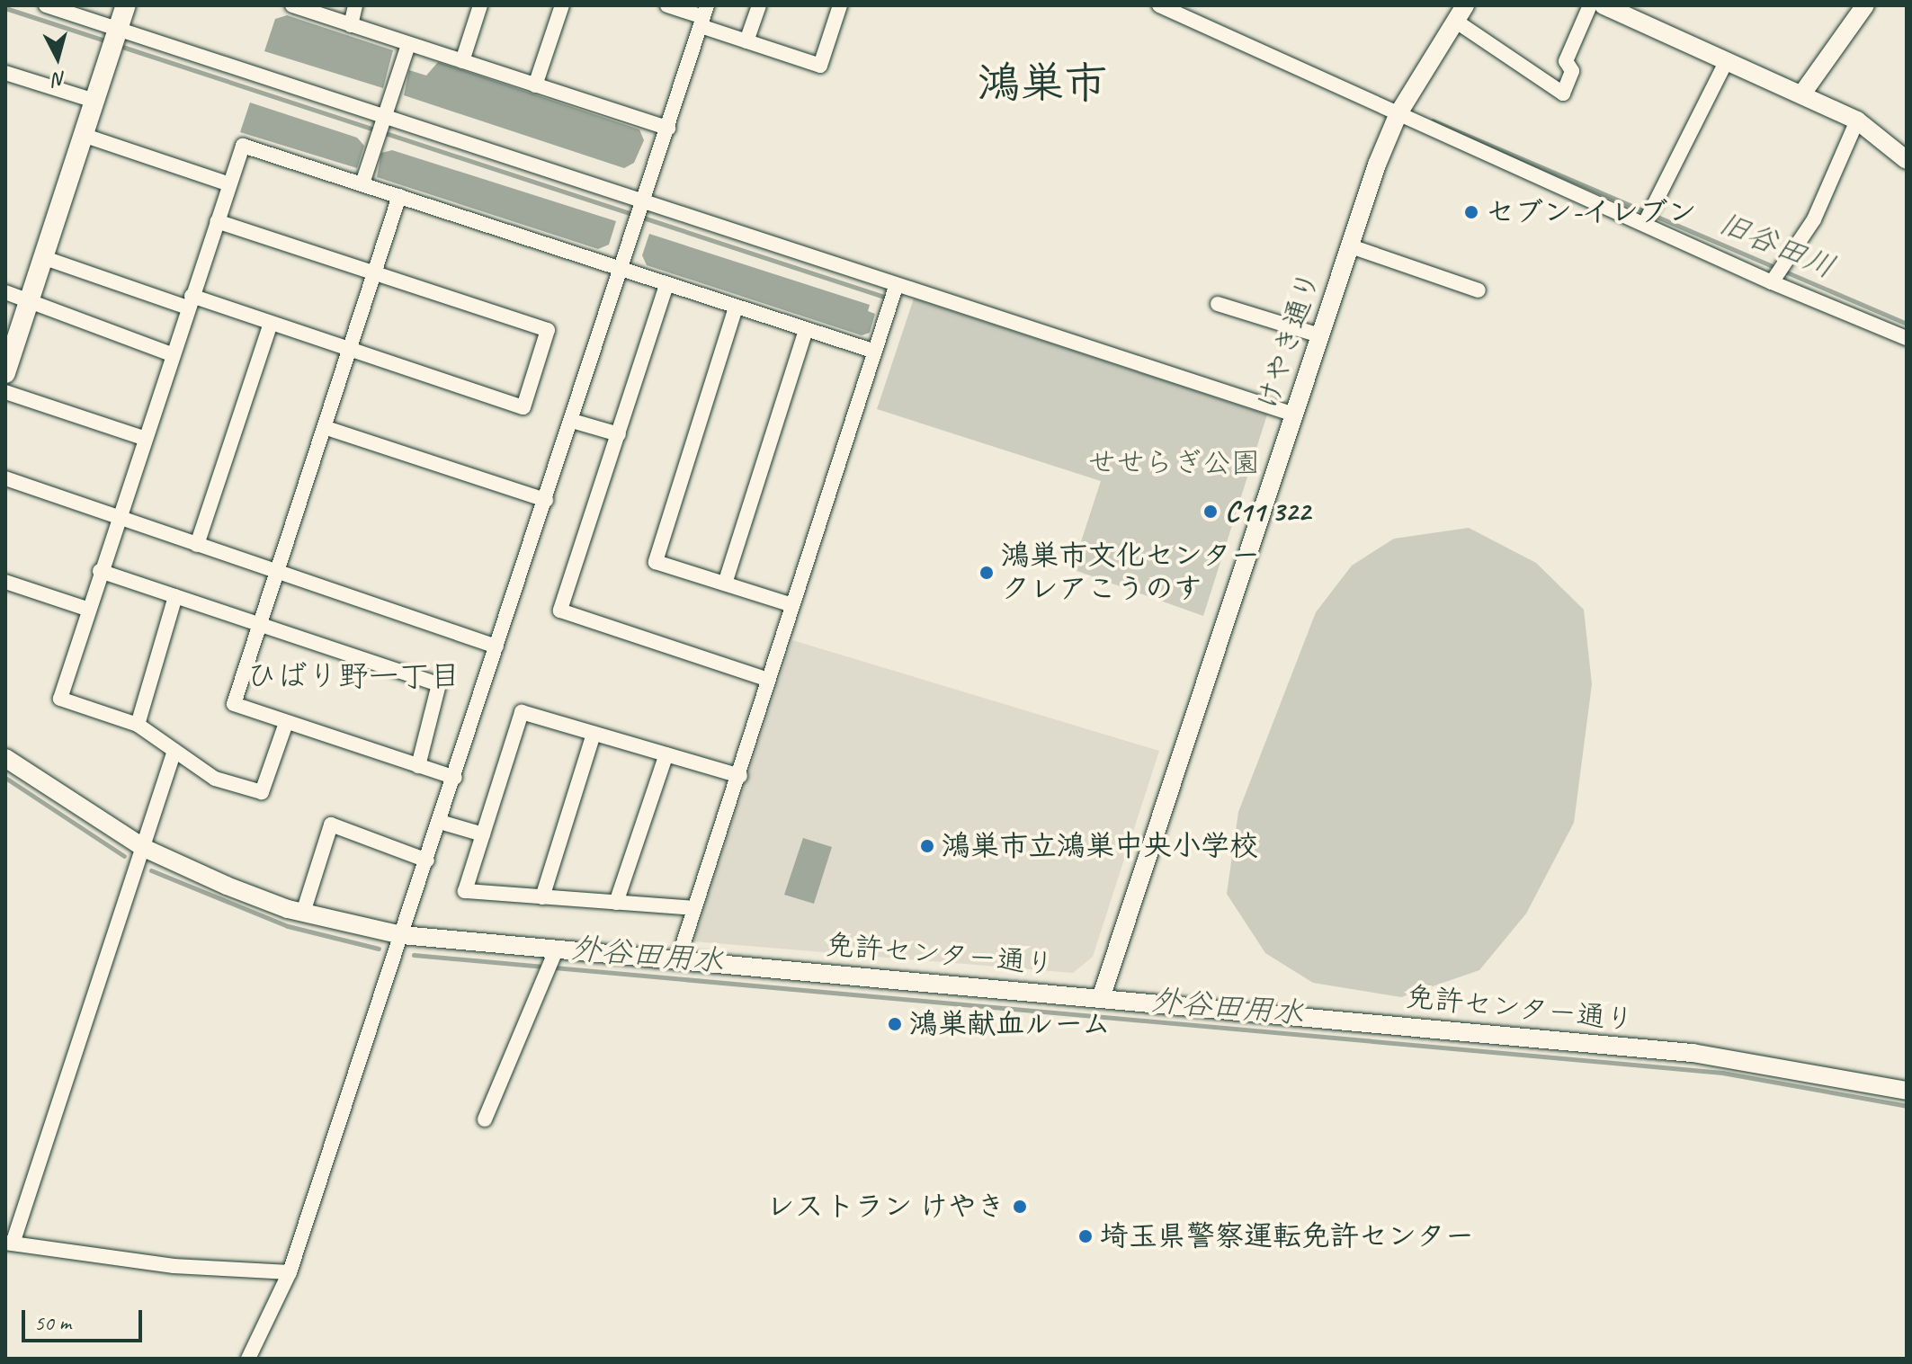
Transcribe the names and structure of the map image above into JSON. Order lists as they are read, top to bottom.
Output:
{
  "streets": {
    "street": ["けやき通り", "免許センター通り"]
  },
  "crossings": [
    ["けやき通り", "免許センター通り"]
  ],
  "districts": ["鴻巣市", "ひばり野一丁目"],
  "water": ["旧谷田川", "外谷田用水"],
  "parks": ["せせらぎ公園"],
  "places": [
    "セブン-イレブン",
    "C11 322",
    "鴻巣市文化センター クレアこうのす",
    "鴻巣市立鴻巣中央小学校",
    "鴻巣献血ルーム",
    "レストラン けやき",
    "埼玉県警察運転免許センター"
  ],
  "scale_bar": "50 m",
  "north": "bottom"
}
